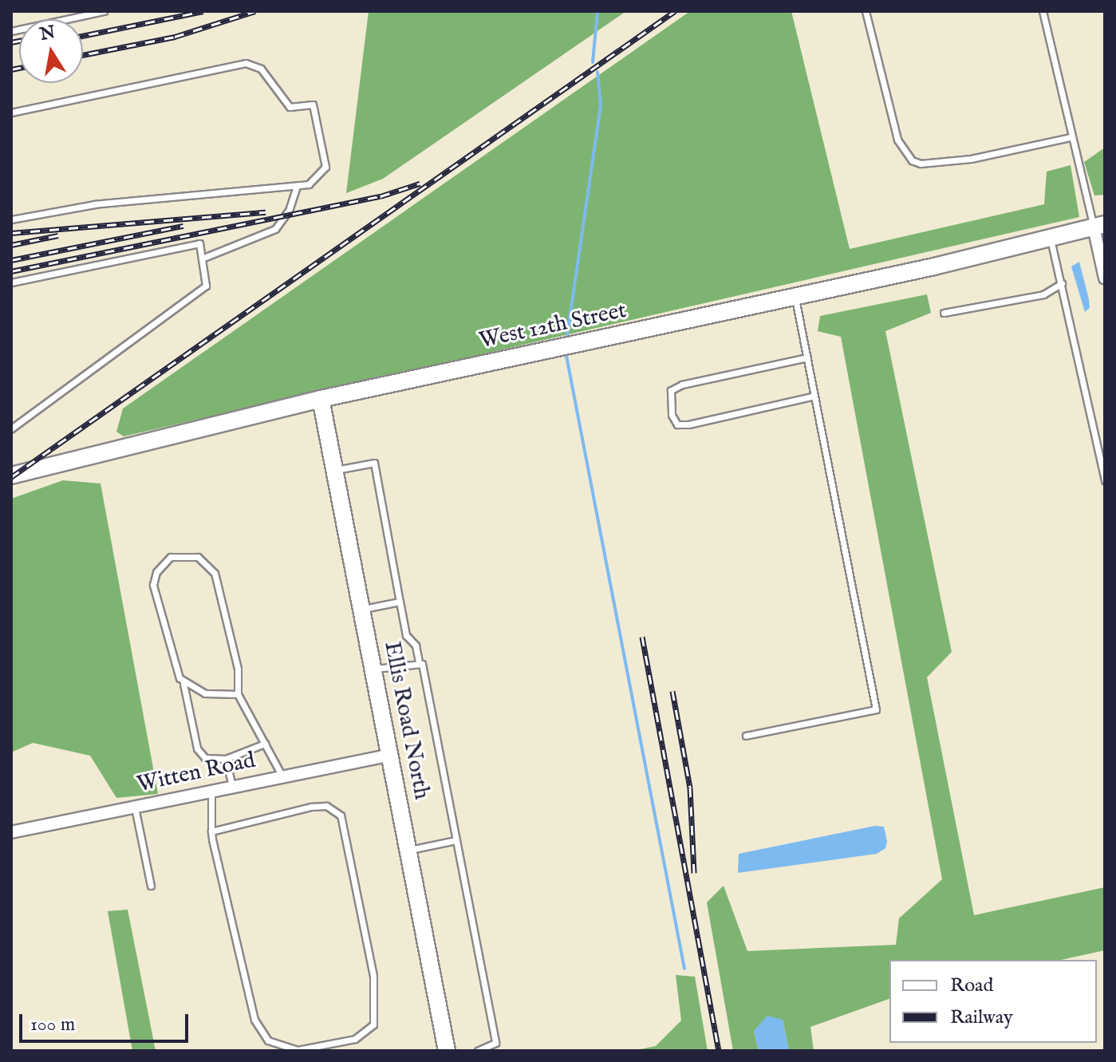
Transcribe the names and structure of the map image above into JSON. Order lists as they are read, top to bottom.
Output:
{
  "streets": {
    "street": ["West 12th Street", "Ellis Road North", "Witten Road"]
  },
  "crossings": [
    ["West 12th Street", "Ellis Road North"],
    ["Ellis Road North", "Witten Road"]
  ],
  "legend": ["Road", "Railway"],
  "scale_bar": "100 m",
  "north": "top"
}
